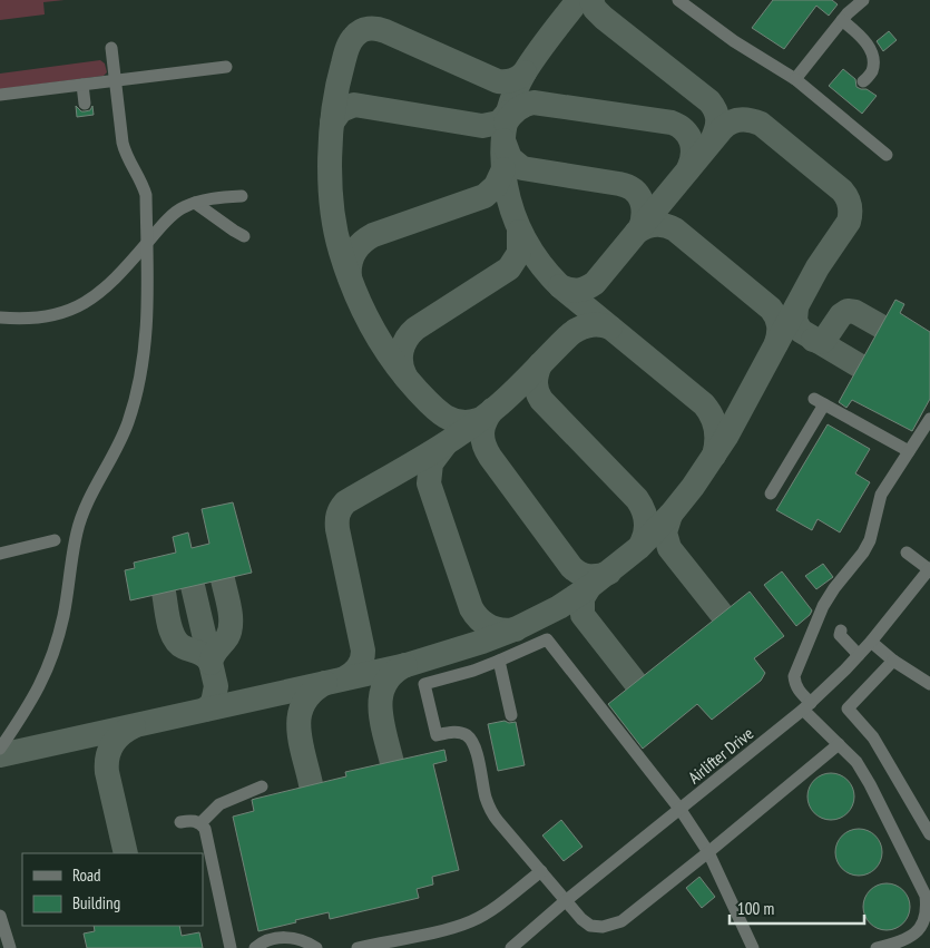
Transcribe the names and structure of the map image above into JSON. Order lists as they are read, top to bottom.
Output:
{
  "streets": {
    "street": ["Airlifter Drive"]
  },
  "legend": ["Road", "Building"],
  "scale_bar": "100 m"
}
